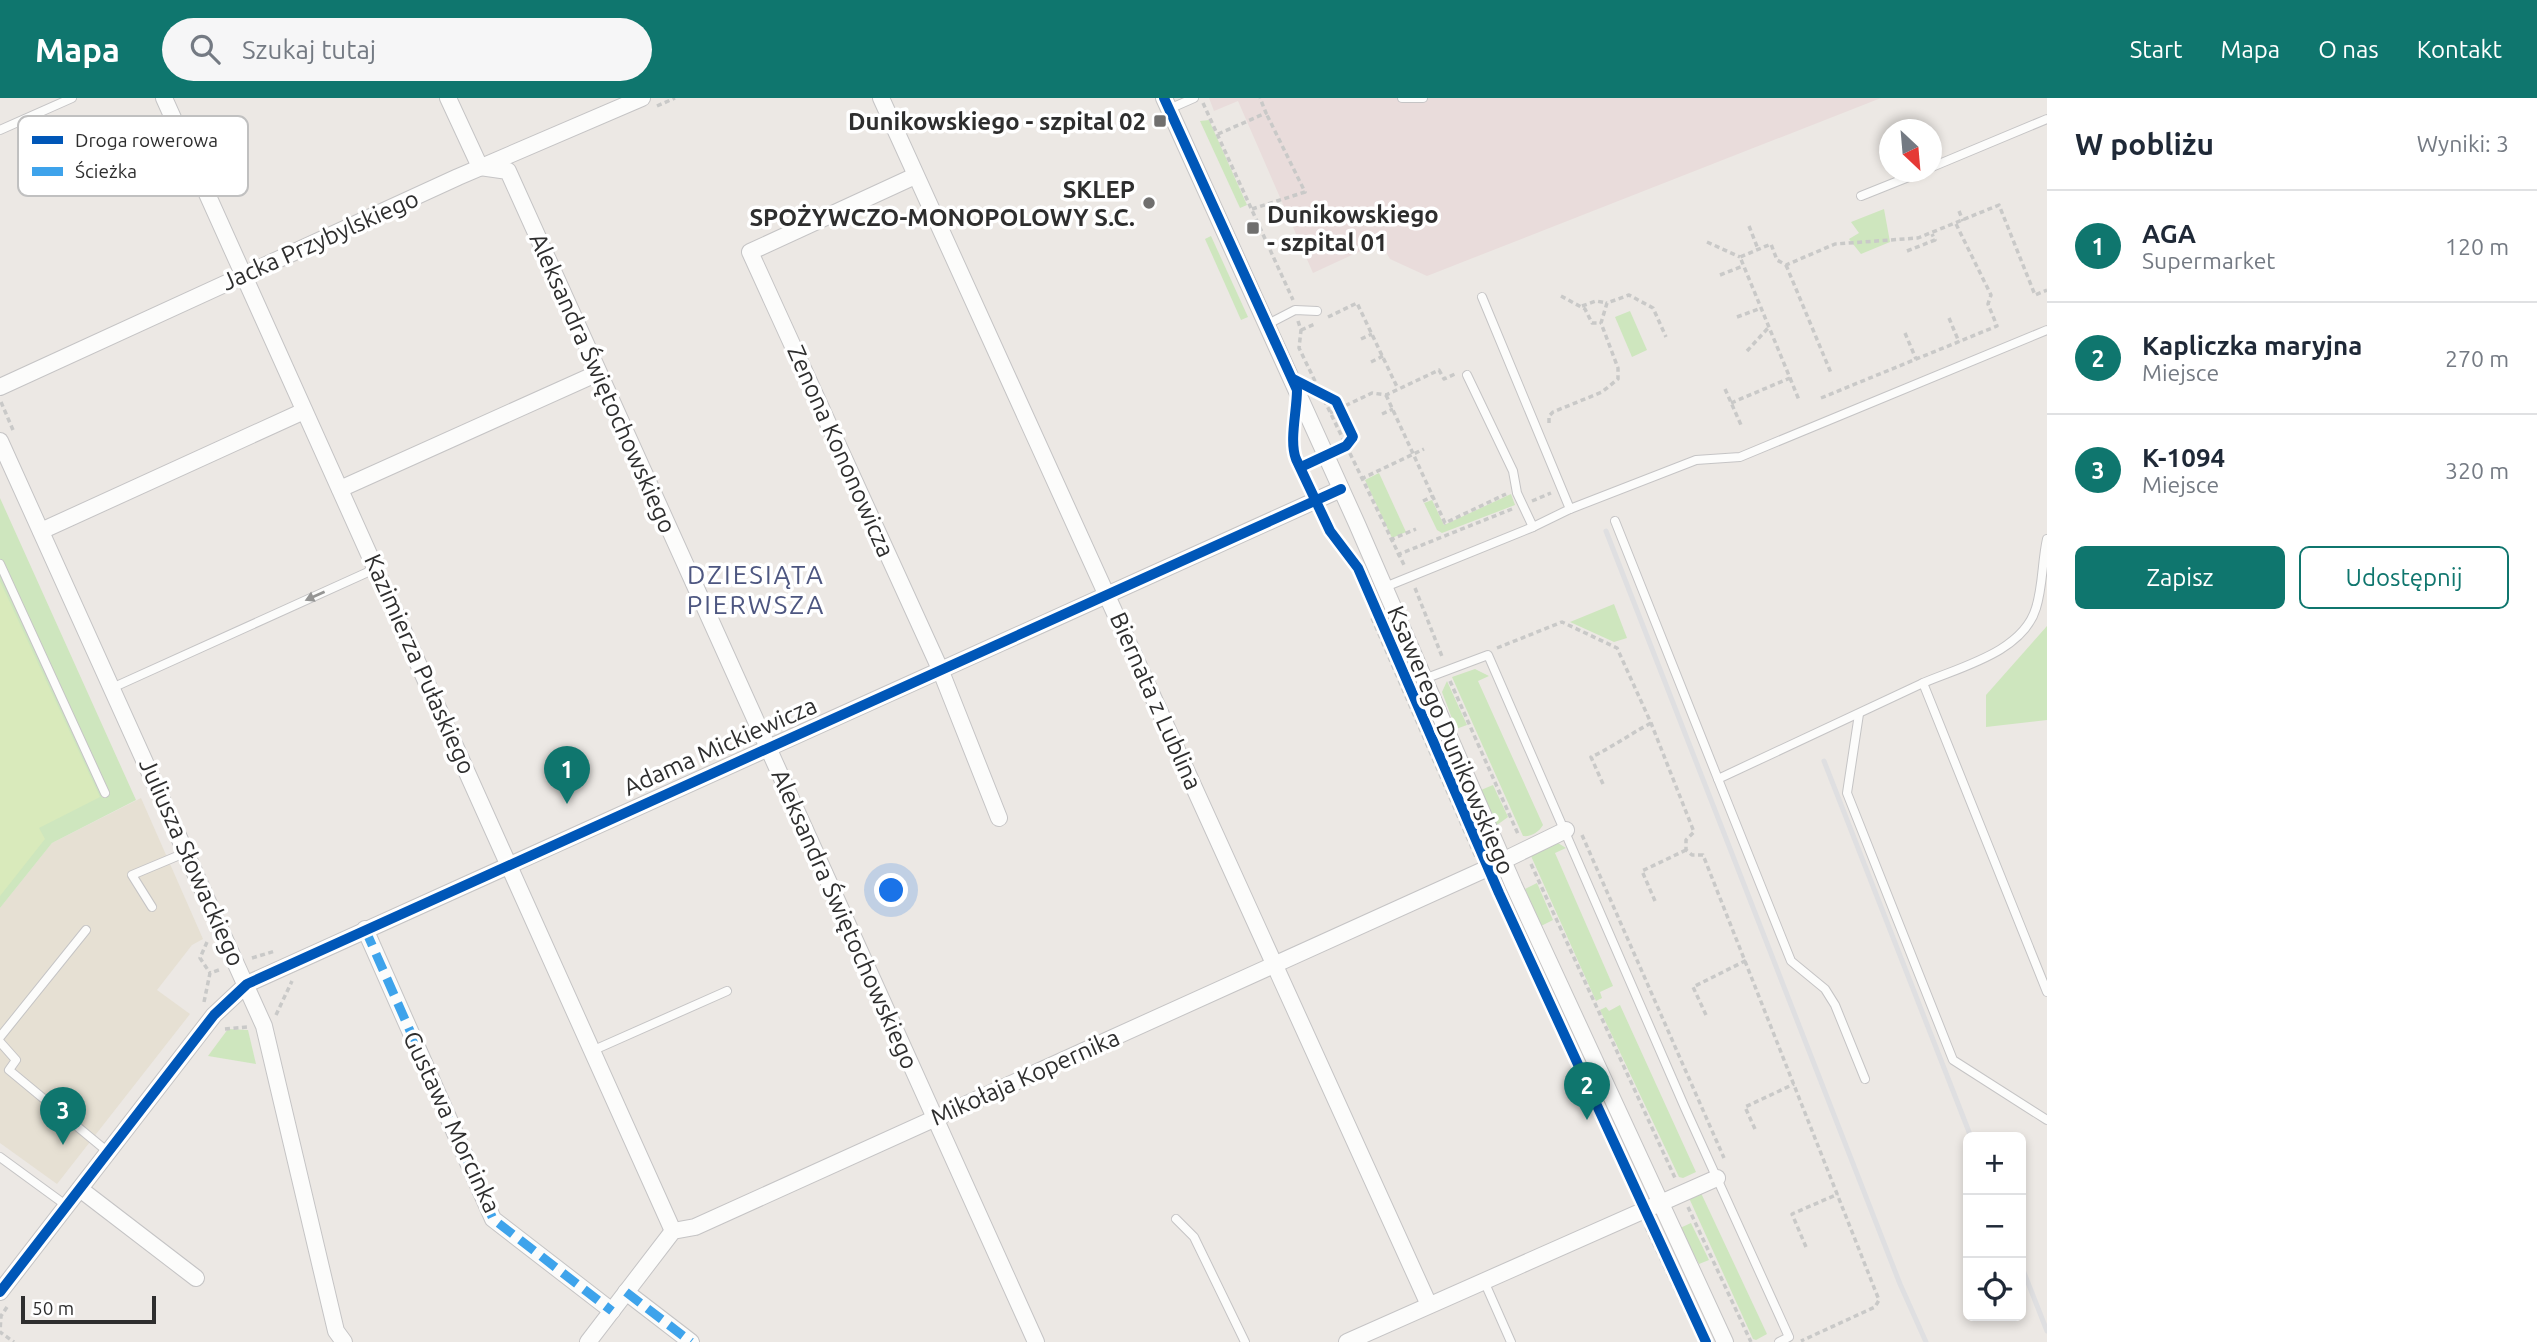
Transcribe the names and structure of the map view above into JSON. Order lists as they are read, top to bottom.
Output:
{
  "streets": {
    "street": [
      "Jacka Przybylskiego",
      "Aleksandra Świętochowskiego",
      "Zenona Kononowicza",
      "Kazimierza Pułaskiego",
      "Biernata z Lublina",
      "Ksawerego Dunikowskiego",
      "Adama Mickiewicza",
      "Juliusza Słowackiego",
      "Mikołaja Kopernika",
      "Gustawa Morcinka"
    ]
  },
  "crossings": [
    ["Jacka Przybylskiego", "Aleksandra Świętochowskiego"],
    ["Jacka Przybylskiego", "Kazimierza Pułaskiego"],
    ["Aleksandra Świętochowskiego", "Adama Mickiewicza"],
    ["Aleksandra Świętochowskiego", "Mikołaja Kopernika"],
    ["Zenona Kononowicza", "Biernata z Lublina"],
    ["Zenona Kononowicza", "Adama Mickiewicza"],
    ["Kazimierza Pułaskiego", "Adama Mickiewicza"],
    ["Kazimierza Pułaskiego", "Mikołaja Kopernika"],
    ["Biernata z Lublina", "Adama Mickiewicza"],
    ["Biernata z Lublina", "Mikołaja Kopernika"],
    ["Ksawerego Dunikowskiego", "Adama Mickiewicza"],
    ["Ksawerego Dunikowskiego", "Mikołaja Kopernika"],
    ["Adama Mickiewicza", "Juliusza Słowackiego"],
    ["Adama Mickiewicza", "Gustawa Morcinka"]
  ],
  "districts": ["DZIESIĄTA PIERWSZA"],
  "places": {
    "transit": ["Dunikowskiego - szpital 02", "Dunikowskiego - szpital 01"],
    "other": ["SKLEP SPOŻYWCZO-MONOPOLOWY S.C."]
  },
  "legend": ["Droga rowerowa", "Ścieżka"],
  "scale_bar": "50 m",
  "north": "bottom right",
  "page": {
    "header": "Mapa",
    "search": "Szukaj tutaj",
    "nav": [
      "Start",
      "Mapa",
      "O nas",
      "Kontakt"
    ],
    "heading": ["W pobliżu", "Wyniki: 3"],
    "list": [
      {
        "mark": "1",
        "name": "AGA",
        "note": "Supermarket",
        "value": "120 m"
      },
      {
        "mark": "2",
        "name": "Kapliczka maryjna",
        "note": "Miejsce",
        "value": "270 m"
      },
      {
        "mark": "3",
        "name": "K-1094",
        "note": "Miejsce",
        "value": "320 m"
      }
    ],
    "buttons": ["Zapisz", "Udostępnij"],
    "pins": ["1", "2", "3"],
    "map_buttons": ["+", "−"],
    "scale": "50 m"
  }
}
